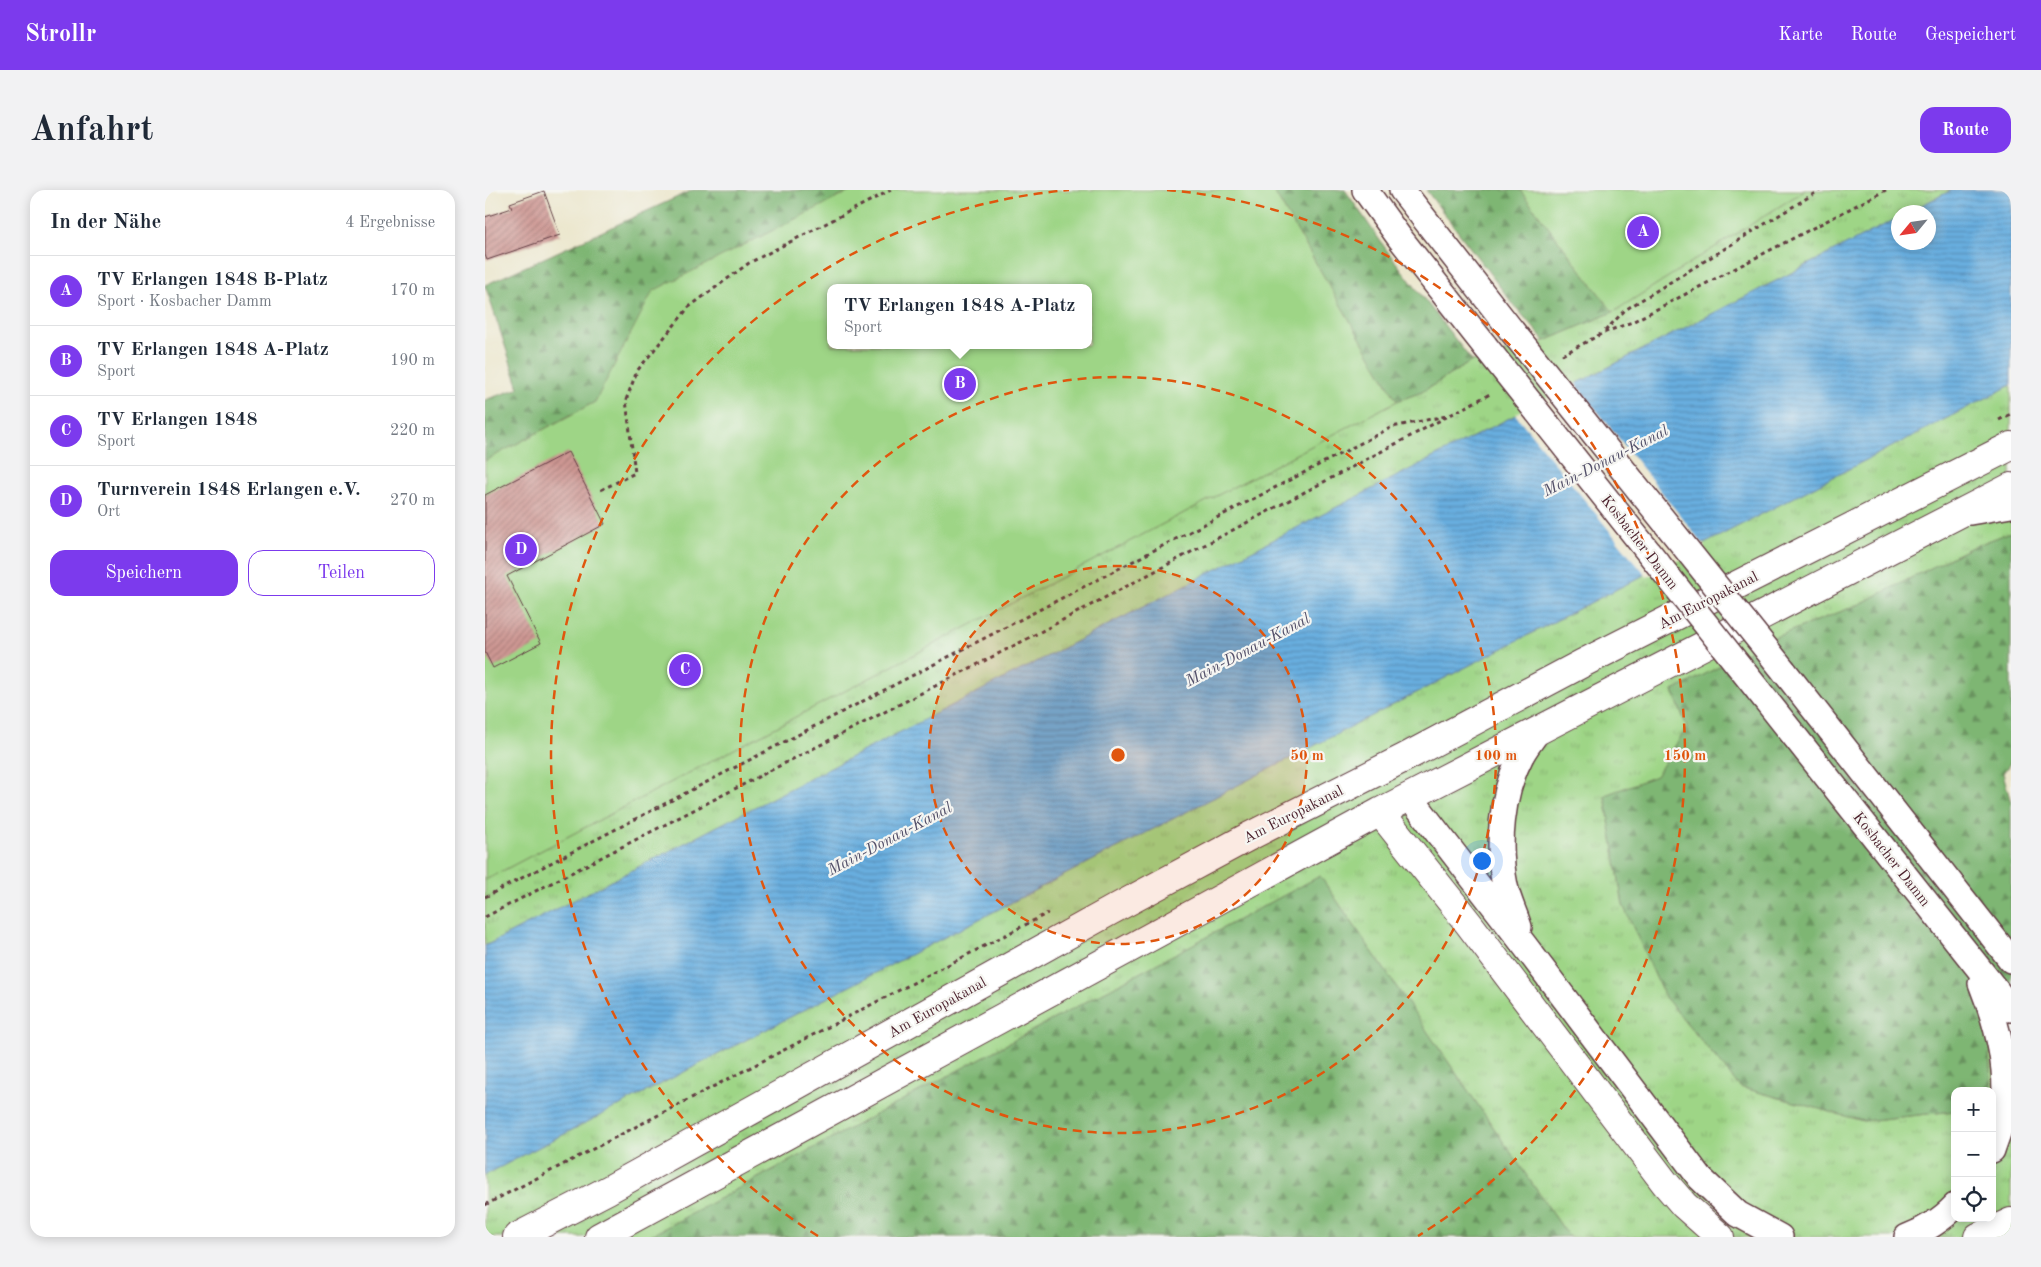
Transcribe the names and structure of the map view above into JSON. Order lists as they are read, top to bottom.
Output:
{
  "streets": {
    "main road": ["Am Europakanal"],
    "street": ["Kosbacher Damm"]
  },
  "water": ["Main-Donau-Kanal"],
  "north": "bottom left",
  "page": {
    "header": "Strollr",
    "nav": ["Karte", "Route", "Gespeichert"],
    "buttons": [
      "Route",
      ["Speichern", "Teilen"]
    ],
    "title": "Anfahrt",
    "heading": ["In der Nähe", "4 Ergebnisse"],
    "pins": [
      "A",
      "B",
      "D",
      "C"
    ],
    "list": [
      {
        "mark": "A",
        "name": "TV Erlangen 1848 B-Platz",
        "note": "Sport · Kosbacher Damm",
        "value": "170 m"
      },
      {
        "mark": "B",
        "name": "TV Erlangen 1848 A-Platz",
        "note": "Sport",
        "value": "190 m"
      },
      {
        "mark": "C",
        "name": "TV Erlangen 1848",
        "note": "Sport",
        "value": "220 m"
      },
      {
        "mark": "D",
        "name": "Turnverein 1848 Erlangen e.V.",
        "note": "Ort",
        "value": "270 m"
      }
    ],
    "popup": ["TV Erlangen 1848 A-Platz", "Sport"],
    "map_buttons": ["+", "−"]
  },
  "rings": ["50 m", "100 m", "150 m"]
}
